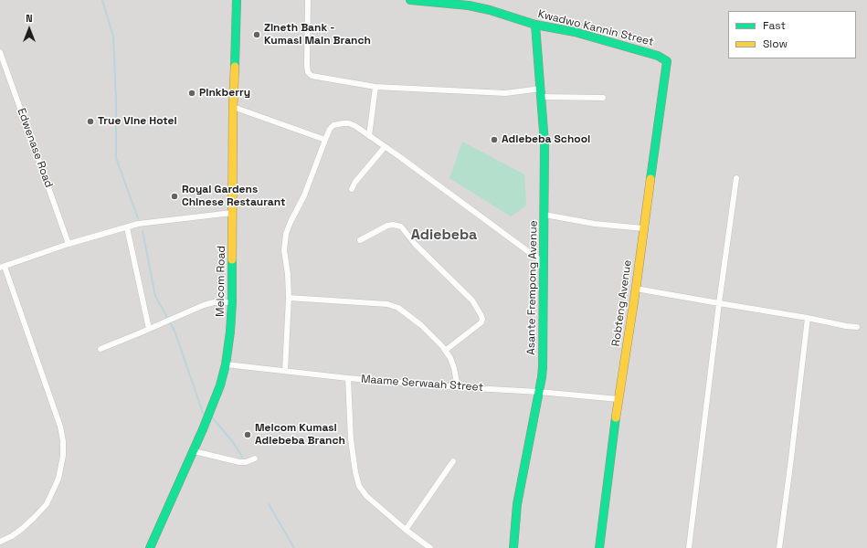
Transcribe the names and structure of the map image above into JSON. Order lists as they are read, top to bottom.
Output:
{
  "streets": {
    "street": [
      "Kwadwo Kannin Street",
      "Edwenase Road",
      "Melcom Road",
      "Asante Frempong Avenue",
      "Robteng Avenue",
      "Maame Serwaah Street"
    ]
  },
  "crossings": [
    ["Kwadwo Kannin Street", "Asante Frempong Avenue"],
    ["Kwadwo Kannin Street", "Robteng Avenue"],
    ["Melcom Road", "Maame Serwaah Street"],
    ["Asante Frempong Avenue", "Maame Serwaah Street"],
    ["Robteng Avenue", "Maame Serwaah Street"]
  ],
  "districts": ["Adiebeba"],
  "places": [
    "Zineth Bank - Kumasi Main Branch",
    "Pinkberry",
    "True Vine Hotel",
    "Adiebeba School",
    "Royal Gardens Chinese Restaurant",
    "Melcom Kumasi Adiebeba Branch"
  ],
  "legend": ["Fast", "Slow"],
  "north": "top"
}
